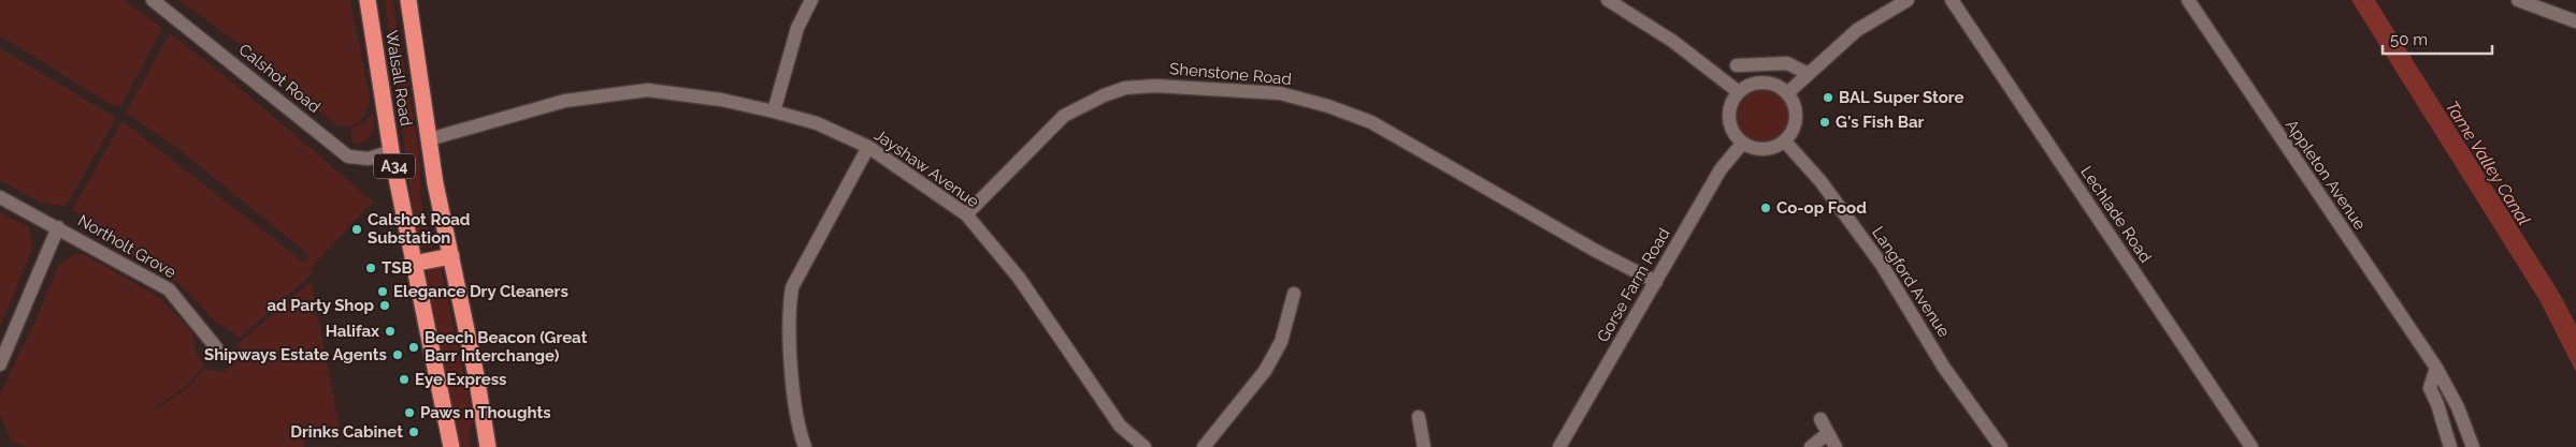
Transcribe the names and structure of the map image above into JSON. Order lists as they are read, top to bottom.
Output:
{
  "streets": {
    "highway": ["Walsall Road", "A34"],
    "street": [
      "Shenstone Road",
      "Calshot Road",
      "Jayshaw Avenue",
      "Appleton Avenue",
      "Lechlade Road",
      "Northolt Grove",
      "Langford Avenue",
      "Gorse Farm Road"
    ]
  },
  "crossings": [
    ["Shenstone Road", "Jayshaw Avenue"],
    ["Shenstone Road", "Gorse Farm Road"],
    ["Calshot Road", "Walsall Road"],
    ["Walsall Road", "Jayshaw Avenue"],
    ["Langford Avenue", "Gorse Farm Road"]
  ],
  "water": ["Tame Valley Canal"],
  "places": [
    "BAL Super Store",
    "G's Fish Bar",
    "Co-op Food",
    "Calshot Road Substation",
    "TSB",
    "Elegance Dry Cleaners",
    "ad Party Shop",
    "Halifax",
    "Beech Beacon (Great Barr Interchange)",
    "Shipways Estate Agents",
    "Eye Express",
    "Paws n Thoughts",
    "Drinks Cabinet"
  ],
  "scale_bar": "50 m"
}
